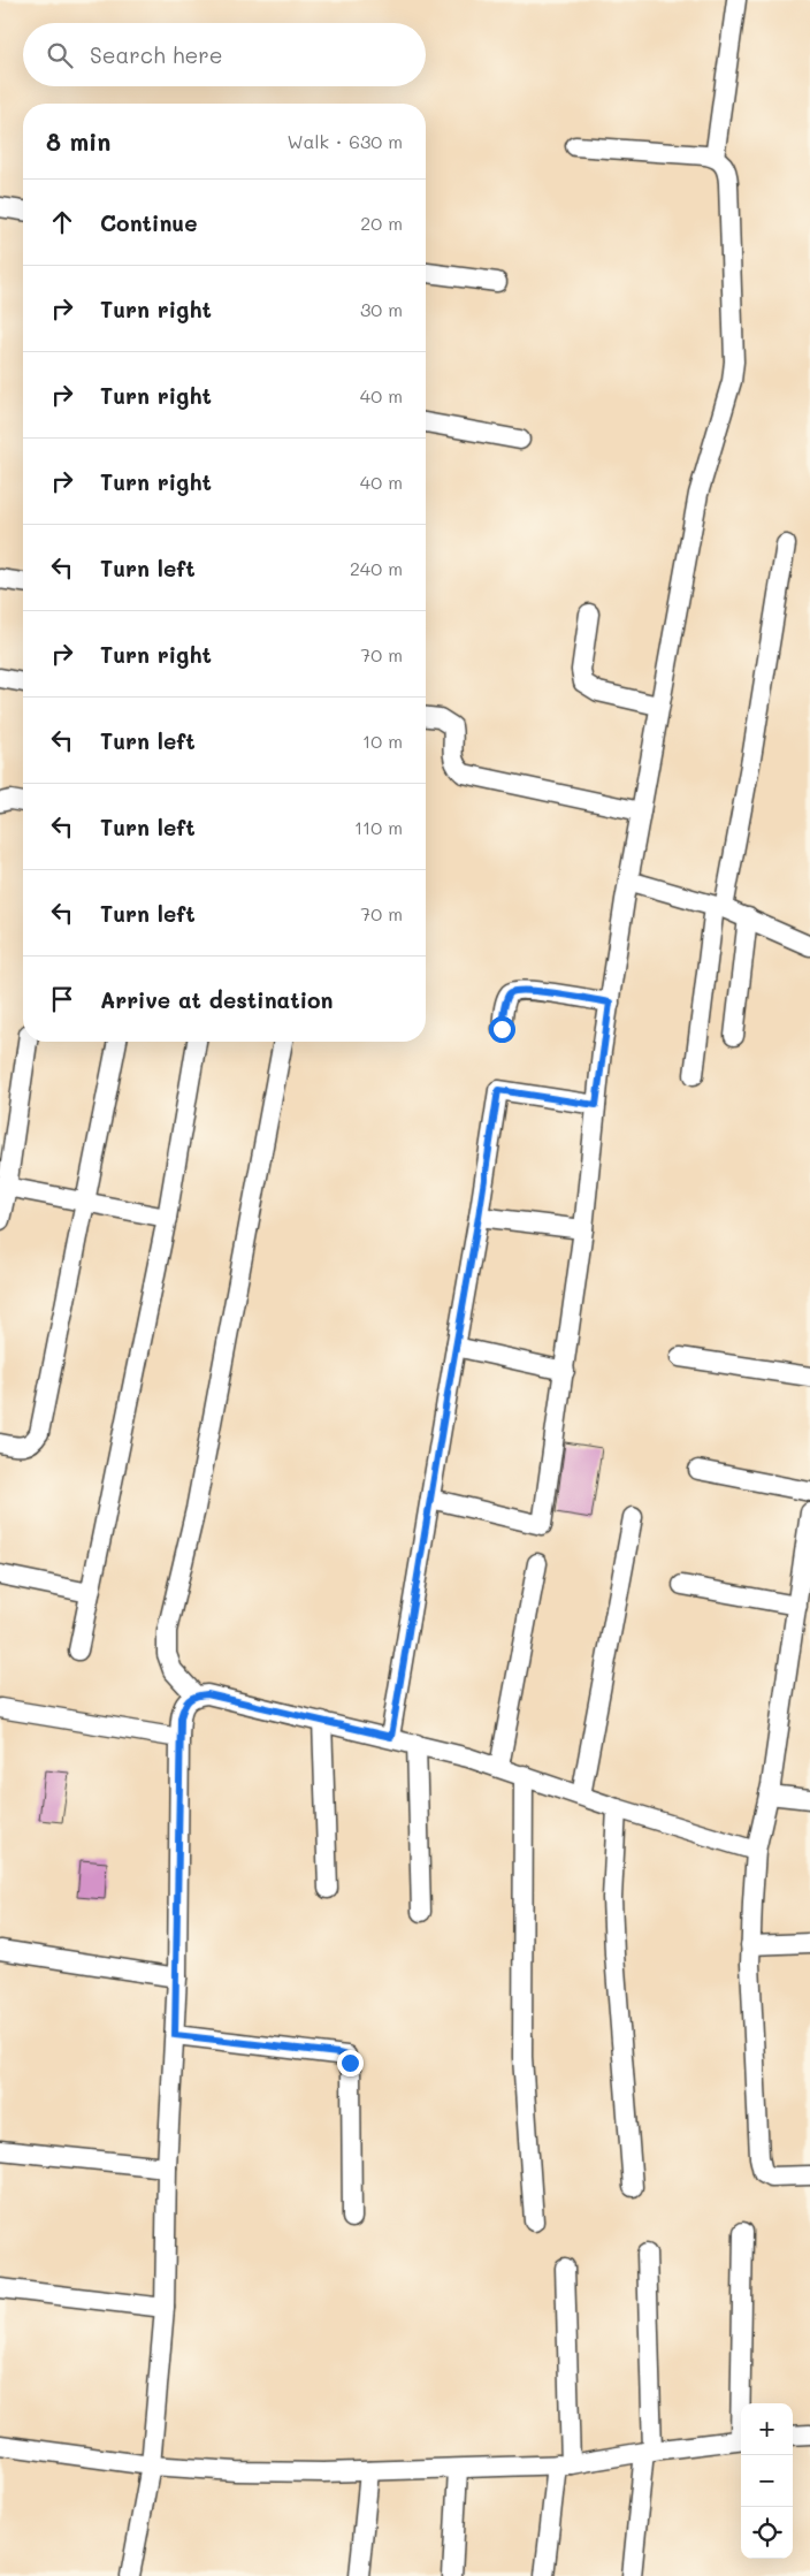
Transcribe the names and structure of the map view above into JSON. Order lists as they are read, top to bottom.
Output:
{
  "page": {
    "search": "Search here",
    "heading": ["8 min", "Walk · 630 m"],
    "list": [
      ["Continue", "20 m"],
      ["Turn right", "30 m"],
      ["Turn right", "40 m"],
      ["Turn right", "40 m"],
      ["Turn left", "240 m"],
      ["Turn right", "70 m"],
      ["Turn left", "10 m"],
      ["Turn left", "110 m"],
      ["Turn left", "70 m"],
      "Arrive at destination"
    ],
    "map_buttons": ["+", "−"]
  }
}
